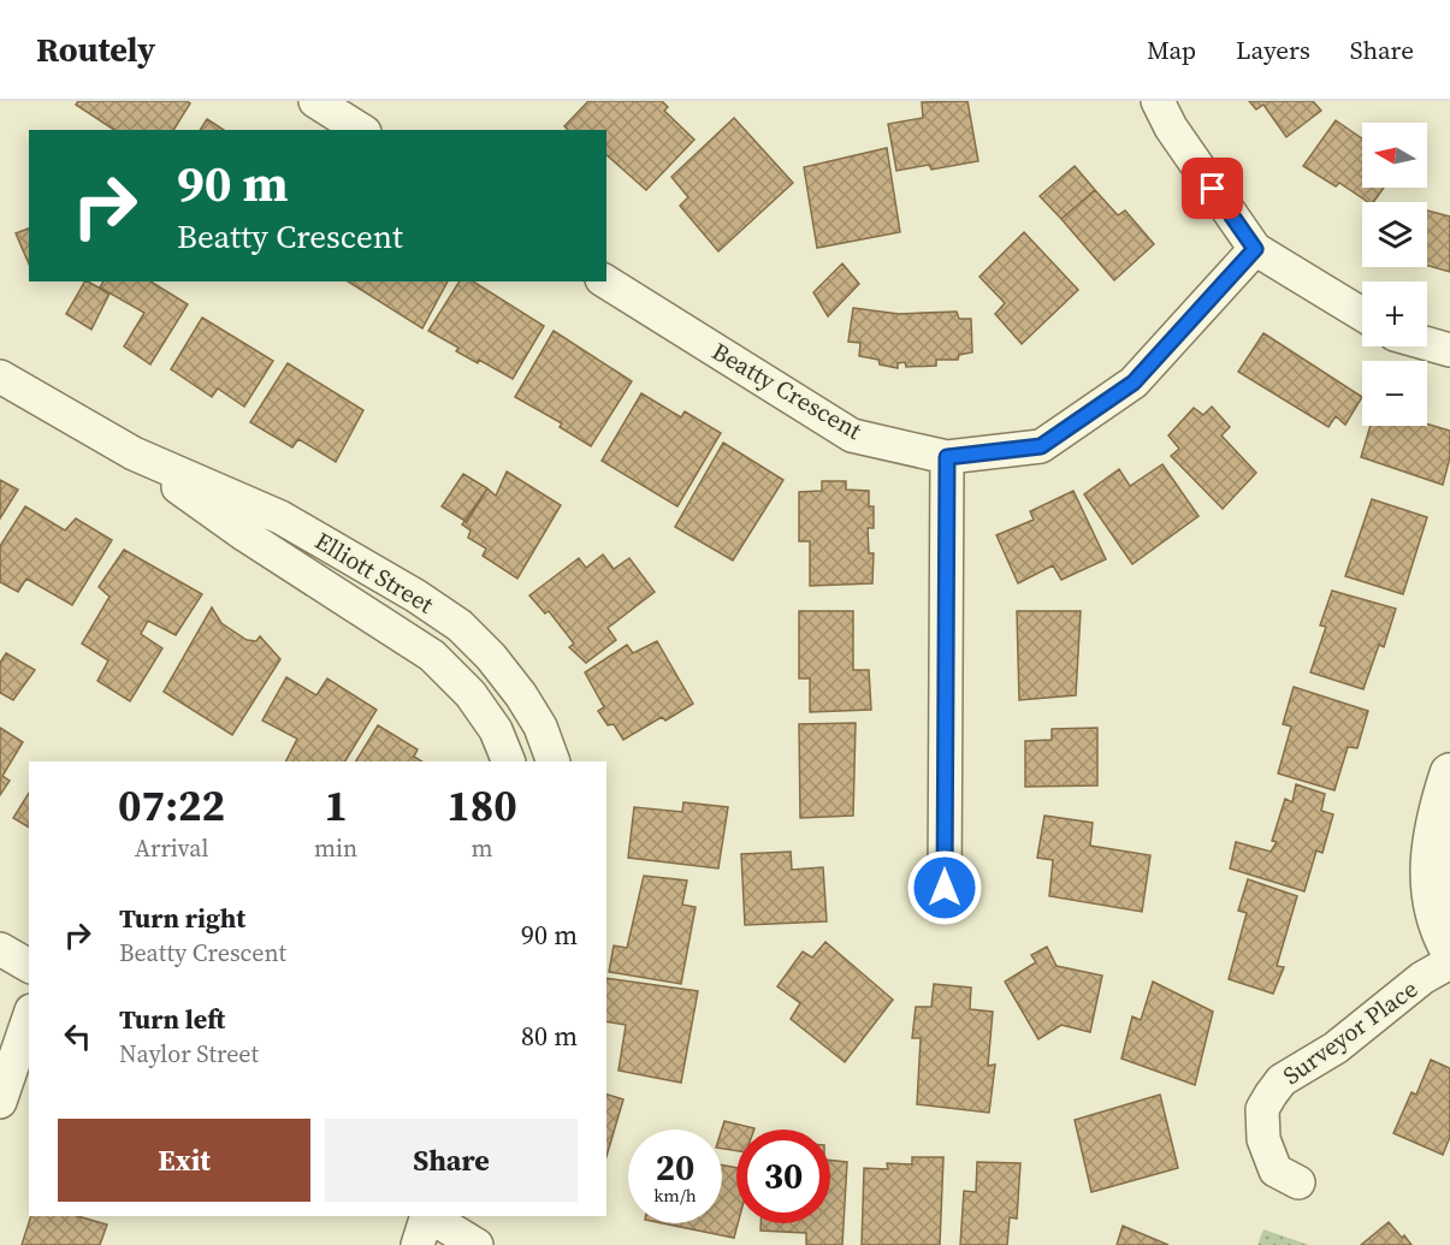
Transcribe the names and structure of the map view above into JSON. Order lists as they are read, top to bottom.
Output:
{
  "streets": {
    "street": ["Beatty Crescent", "Elliott Street", "Surveyor Place"]
  },
  "north": "left",
  "page": {
    "header": "Routely",
    "nav": ["Map", "Layers", "Share"],
    "map_buttons": ["+", "−"],
    "turn": ["90 m", "Beatty Crescent"],
    "eta": [
      "07:22",
      "Arrival",
      "1",
      "min",
      "180",
      "m"
    ],
    "list": [
      {
        "name": "Turn right",
        "note": "Beatty Crescent",
        "value": "90 m"
      },
      {
        "name": "Turn left",
        "note": "Naylor Street",
        "value": "80 m"
      }
    ],
    "buttons": ["Exit", "Share"],
    "speed": "20 km/h",
    "limit": "30"
  }
}
